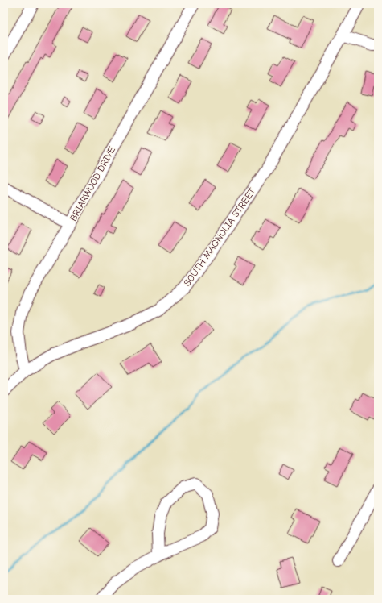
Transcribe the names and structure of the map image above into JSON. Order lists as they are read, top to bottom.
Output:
{
  "streets": {
    "street": ["BRIARWOOD DRIVE", "SOUTH MAGNOLIA STREET"]
  },
  "crossings": [
    ["BRIARWOOD DRIVE", "SOUTH MAGNOLIA STREET"]
  ]
}
